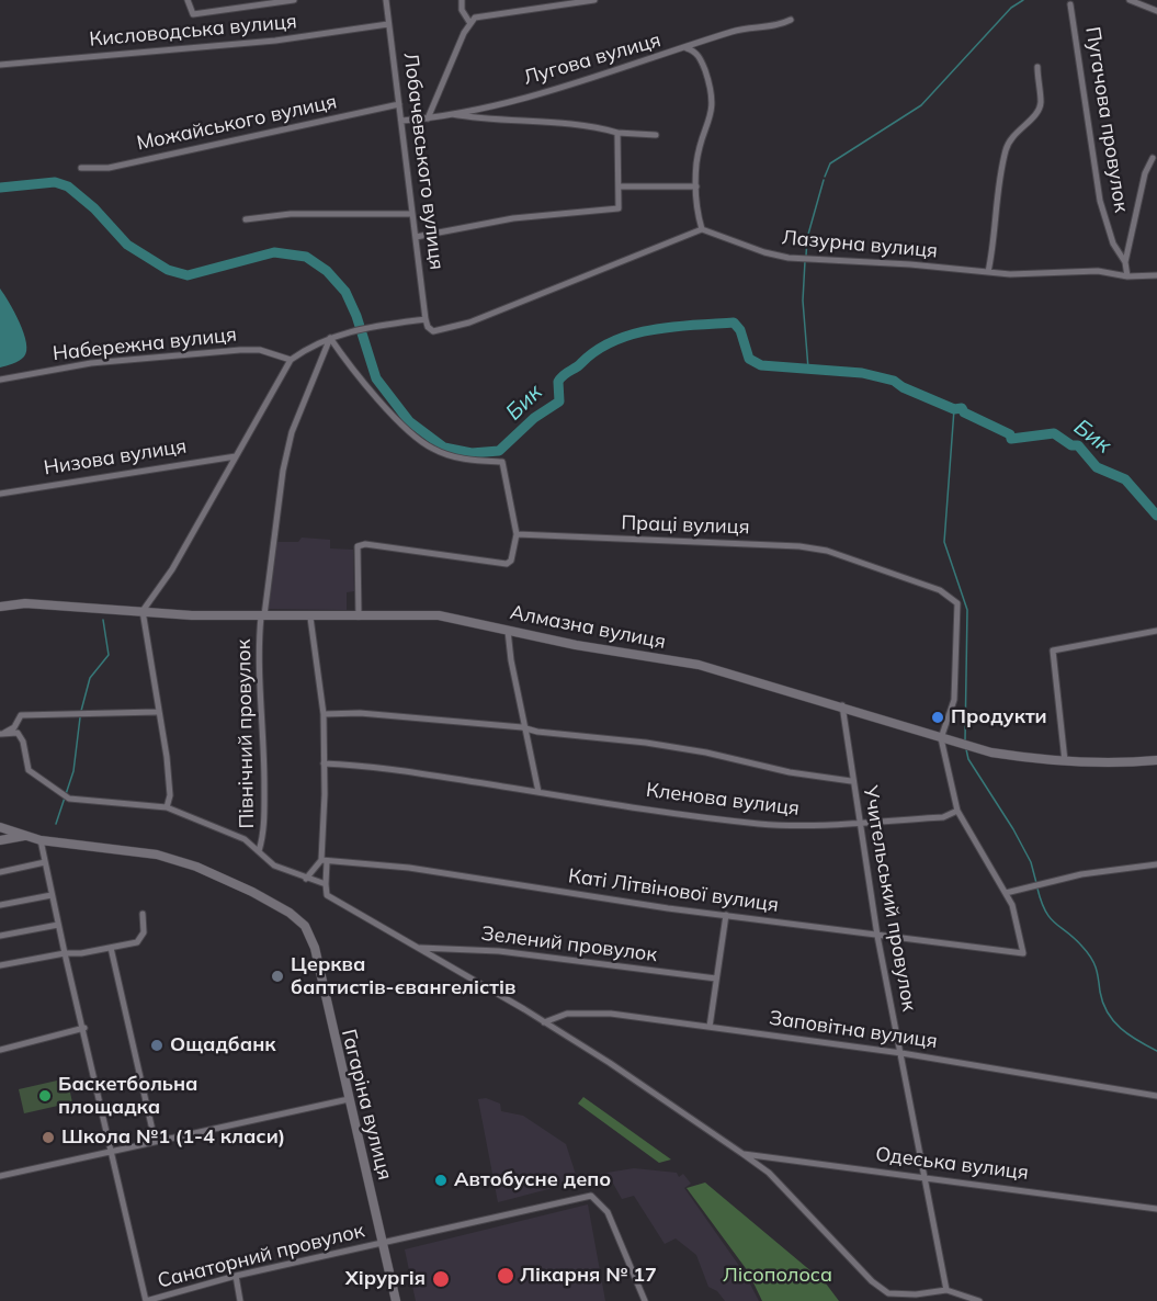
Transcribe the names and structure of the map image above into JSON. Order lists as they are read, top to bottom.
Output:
{
  "streets": {
    "main road": ["Алмазна вулиця", "Гагаріна вулиця"],
    "street": [
      "Кисловодська вулиця",
      "Лугова вулиця",
      "Пугачова провулок",
      "Можайського вулиця",
      "Лобачевського вулиця",
      "Лазурна вулиця",
      "Набережна вулиця",
      "Низова вулиця",
      "Праці вулиця",
      "Північний провулок",
      "Кленова вулиця",
      "Каті Літвінової вулиця",
      "Учительський провулок",
      "Зелений провулок",
      "Заповітна вулиця",
      "Одеська вулиця",
      "Санаторний провулок"
    ]
  },
  "crossings": [
    ["Кисловодська вулиця", "Лобачевського вулиця"],
    ["Лугова вулиця", "Лобачевського вулиця"],
    ["Пугачова провулок", "Лазурна вулиця"],
    ["Можайського вулиця", "Лобачевського вулиця"],
    ["Лобачевського вулиця", "Лазурна вулиця"],
    ["Праці вулиця", "Алмазна вулиця"],
    ["Алмазна вулиця", "Північний провулок"],
    ["Алмазна вулиця", "Учительський провулок"],
    ["Кленова вулиця", "Учительський провулок"],
    ["Каті Літвінової вулиця", "Учительський провулок"],
    ["Учительський провулок", "Заповітна вулиця"],
    ["Учительський провулок", "Одеська вулиця"],
    ["Гагаріна вулиця", "Санаторний провулок"]
  ],
  "water": ["Бик"],
  "parks": ["Лісополоса"],
  "places": [
    "Продукти",
    "Церква баптистів-євангелістів",
    "Ощадбанк",
    "Баскетбольна площадка",
    "Школа №1 (1-4 класи)",
    "Автобусне депо",
    "Лікарня № 17",
    "Хірургія"
  ]
}
